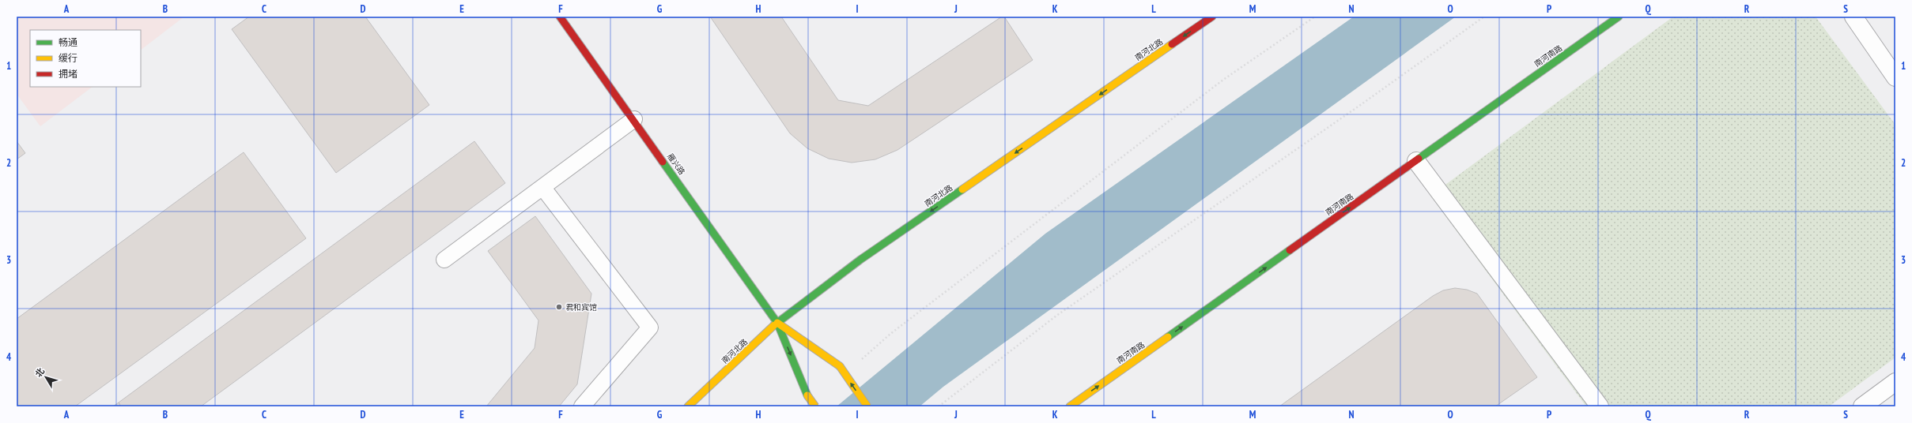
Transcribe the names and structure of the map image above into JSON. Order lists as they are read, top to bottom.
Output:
{
  "streets": {
    "street": ["南河北路", "南河南路", "雁兴路"]
  },
  "crossings": [
    ["南河北路", "雁兴路"]
  ],
  "one_way": ["南河北路", "南河南路"],
  "places": ["君和宾馆"],
  "legend": ["畅通", "缓行", "拥堵"],
  "north": "top left",
  "grid": {
    "columns": [
      "A",
      "B",
      "C",
      "D",
      "E",
      "F",
      "G",
      "H",
      "I",
      "J",
      "K",
      "L",
      "M",
      "N",
      "O",
      "P",
      "Q",
      "R",
      "S"
    ],
    "rows": [
      "1",
      "2",
      "3",
      "4"
    ]
  }
}
